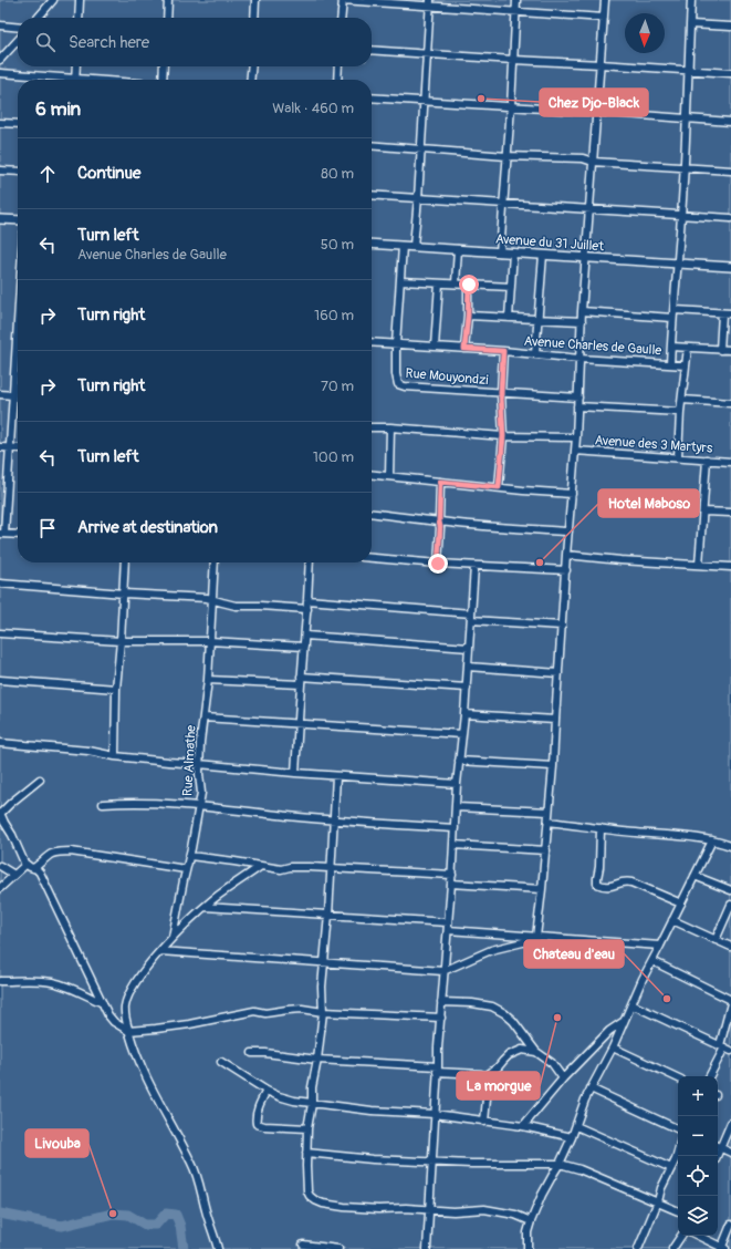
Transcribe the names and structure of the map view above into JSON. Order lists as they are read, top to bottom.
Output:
{
  "streets": {
    "street": [
      "Avenue du 31 Juillet",
      "Avenue Charles de Gaulle",
      "Rue Mouyondzi",
      "Avenue des 3 Martyrs",
      "Rue Almathe"
    ]
  },
  "crossings": [
    ["Avenue du 31 Juillet", "Rue Mouyondzi"],
    ["Avenue Charles de Gaulle", "Rue Mouyondzi"]
  ],
  "places": [
    "Chez Djo-Black",
    "Hotel Maboso",
    "Chateau d'eau",
    "La morgue",
    "Livouba"
  ],
  "north": "bottom",
  "page": {
    "search": "Search here",
    "heading": ["6 min", "Walk · 460 m"],
    "list": [
      ["Continue", "80 m"],
      ["Turn left", "Avenue Charles de Gaulle", "50 m"],
      ["Turn right", "160 m"],
      ["Turn right", "70 m"],
      ["Turn left", "100 m"],
      "Arrive at destination"
    ],
    "map_buttons": ["+", "−"]
  }
}
